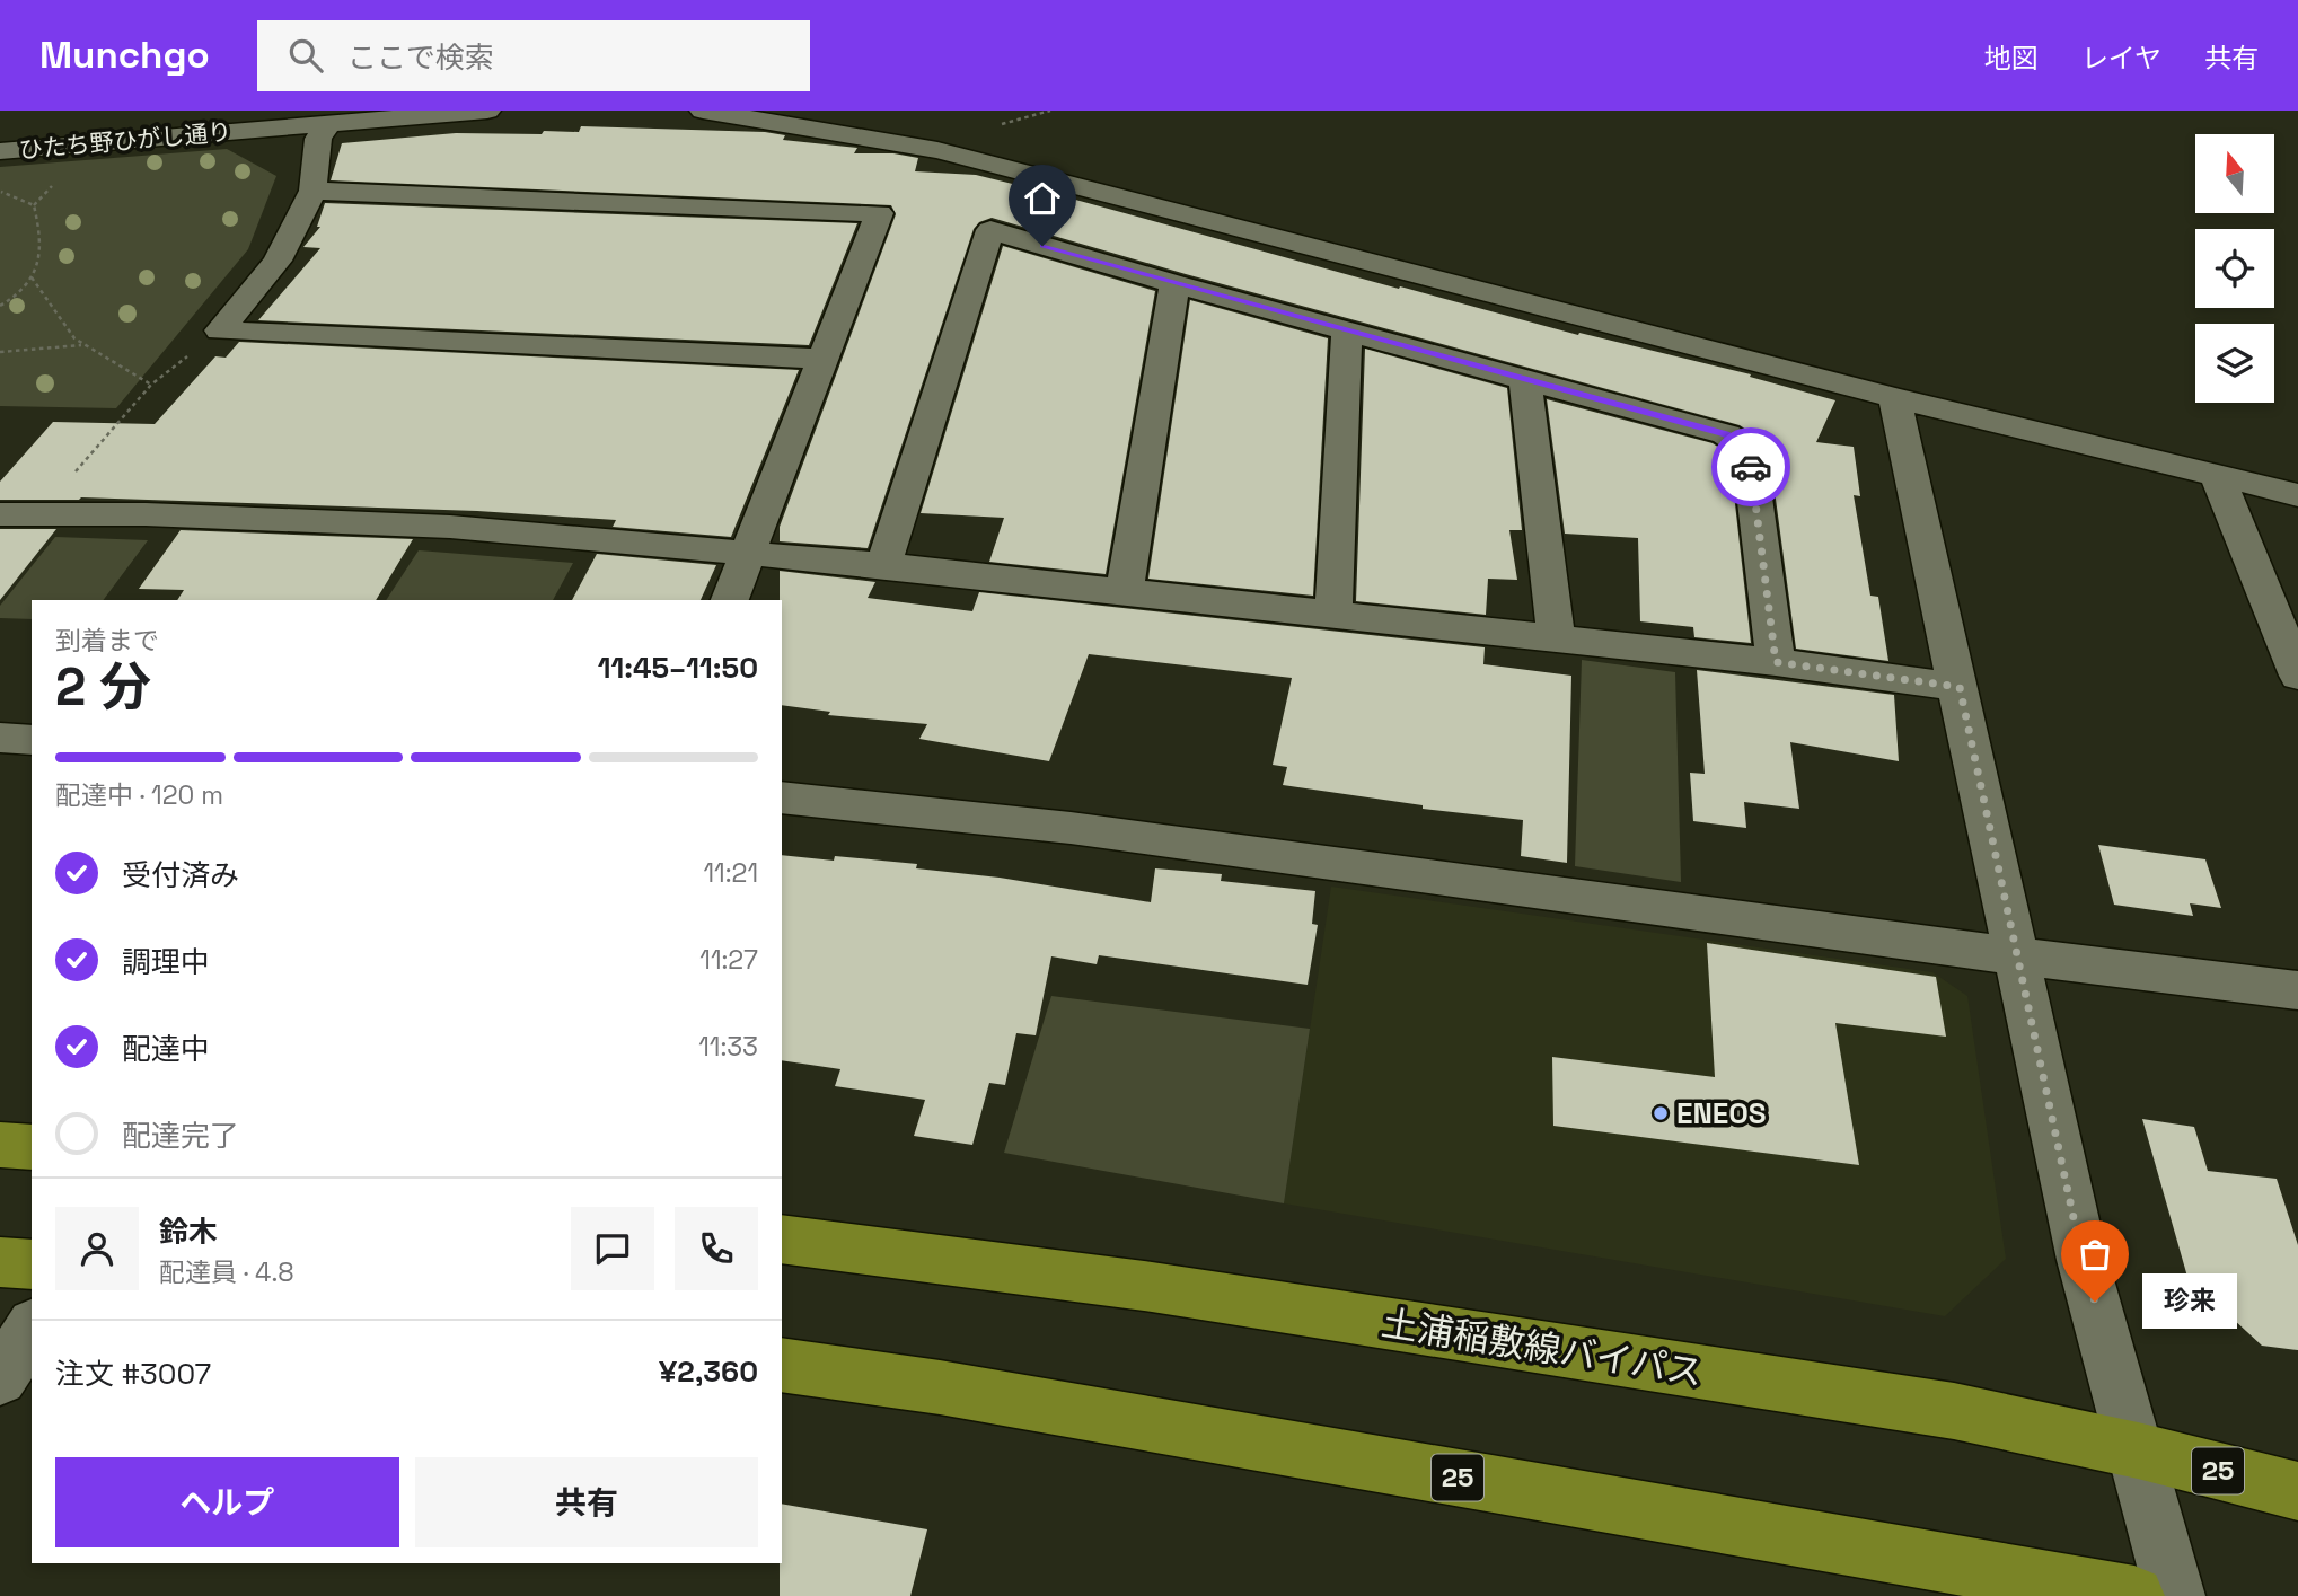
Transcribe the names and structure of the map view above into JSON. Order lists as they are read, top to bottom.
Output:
{
  "streets": {
    "main road": ["土浦稲敷線バイパス", "25"],
    "street": ["ひたち野ひがし通り"]
  },
  "places": ["ENEOS", "珍来"],
  "north": "top",
  "page": {
    "header": "Munchgo",
    "search": "ここで検索",
    "nav": ["地図", "レイヤ", "共有"],
    "heading": ["2 分", "到着まで", "11:45–11:50"],
    "panel": [
      "鈴木",
      "配達員 · 4.8",
      "注文 #3007",
      "¥2,360"
    ],
    "bar": "配達中 · 120 m",
    "list": [
      ["受付済み", "11:21"],
      ["調理中", "11:27"],
      ["配達中", "11:33"],
      "配達完了"
    ],
    "bubble": "珍来",
    "buttons": ["ヘルプ", "共有"]
  }
}
